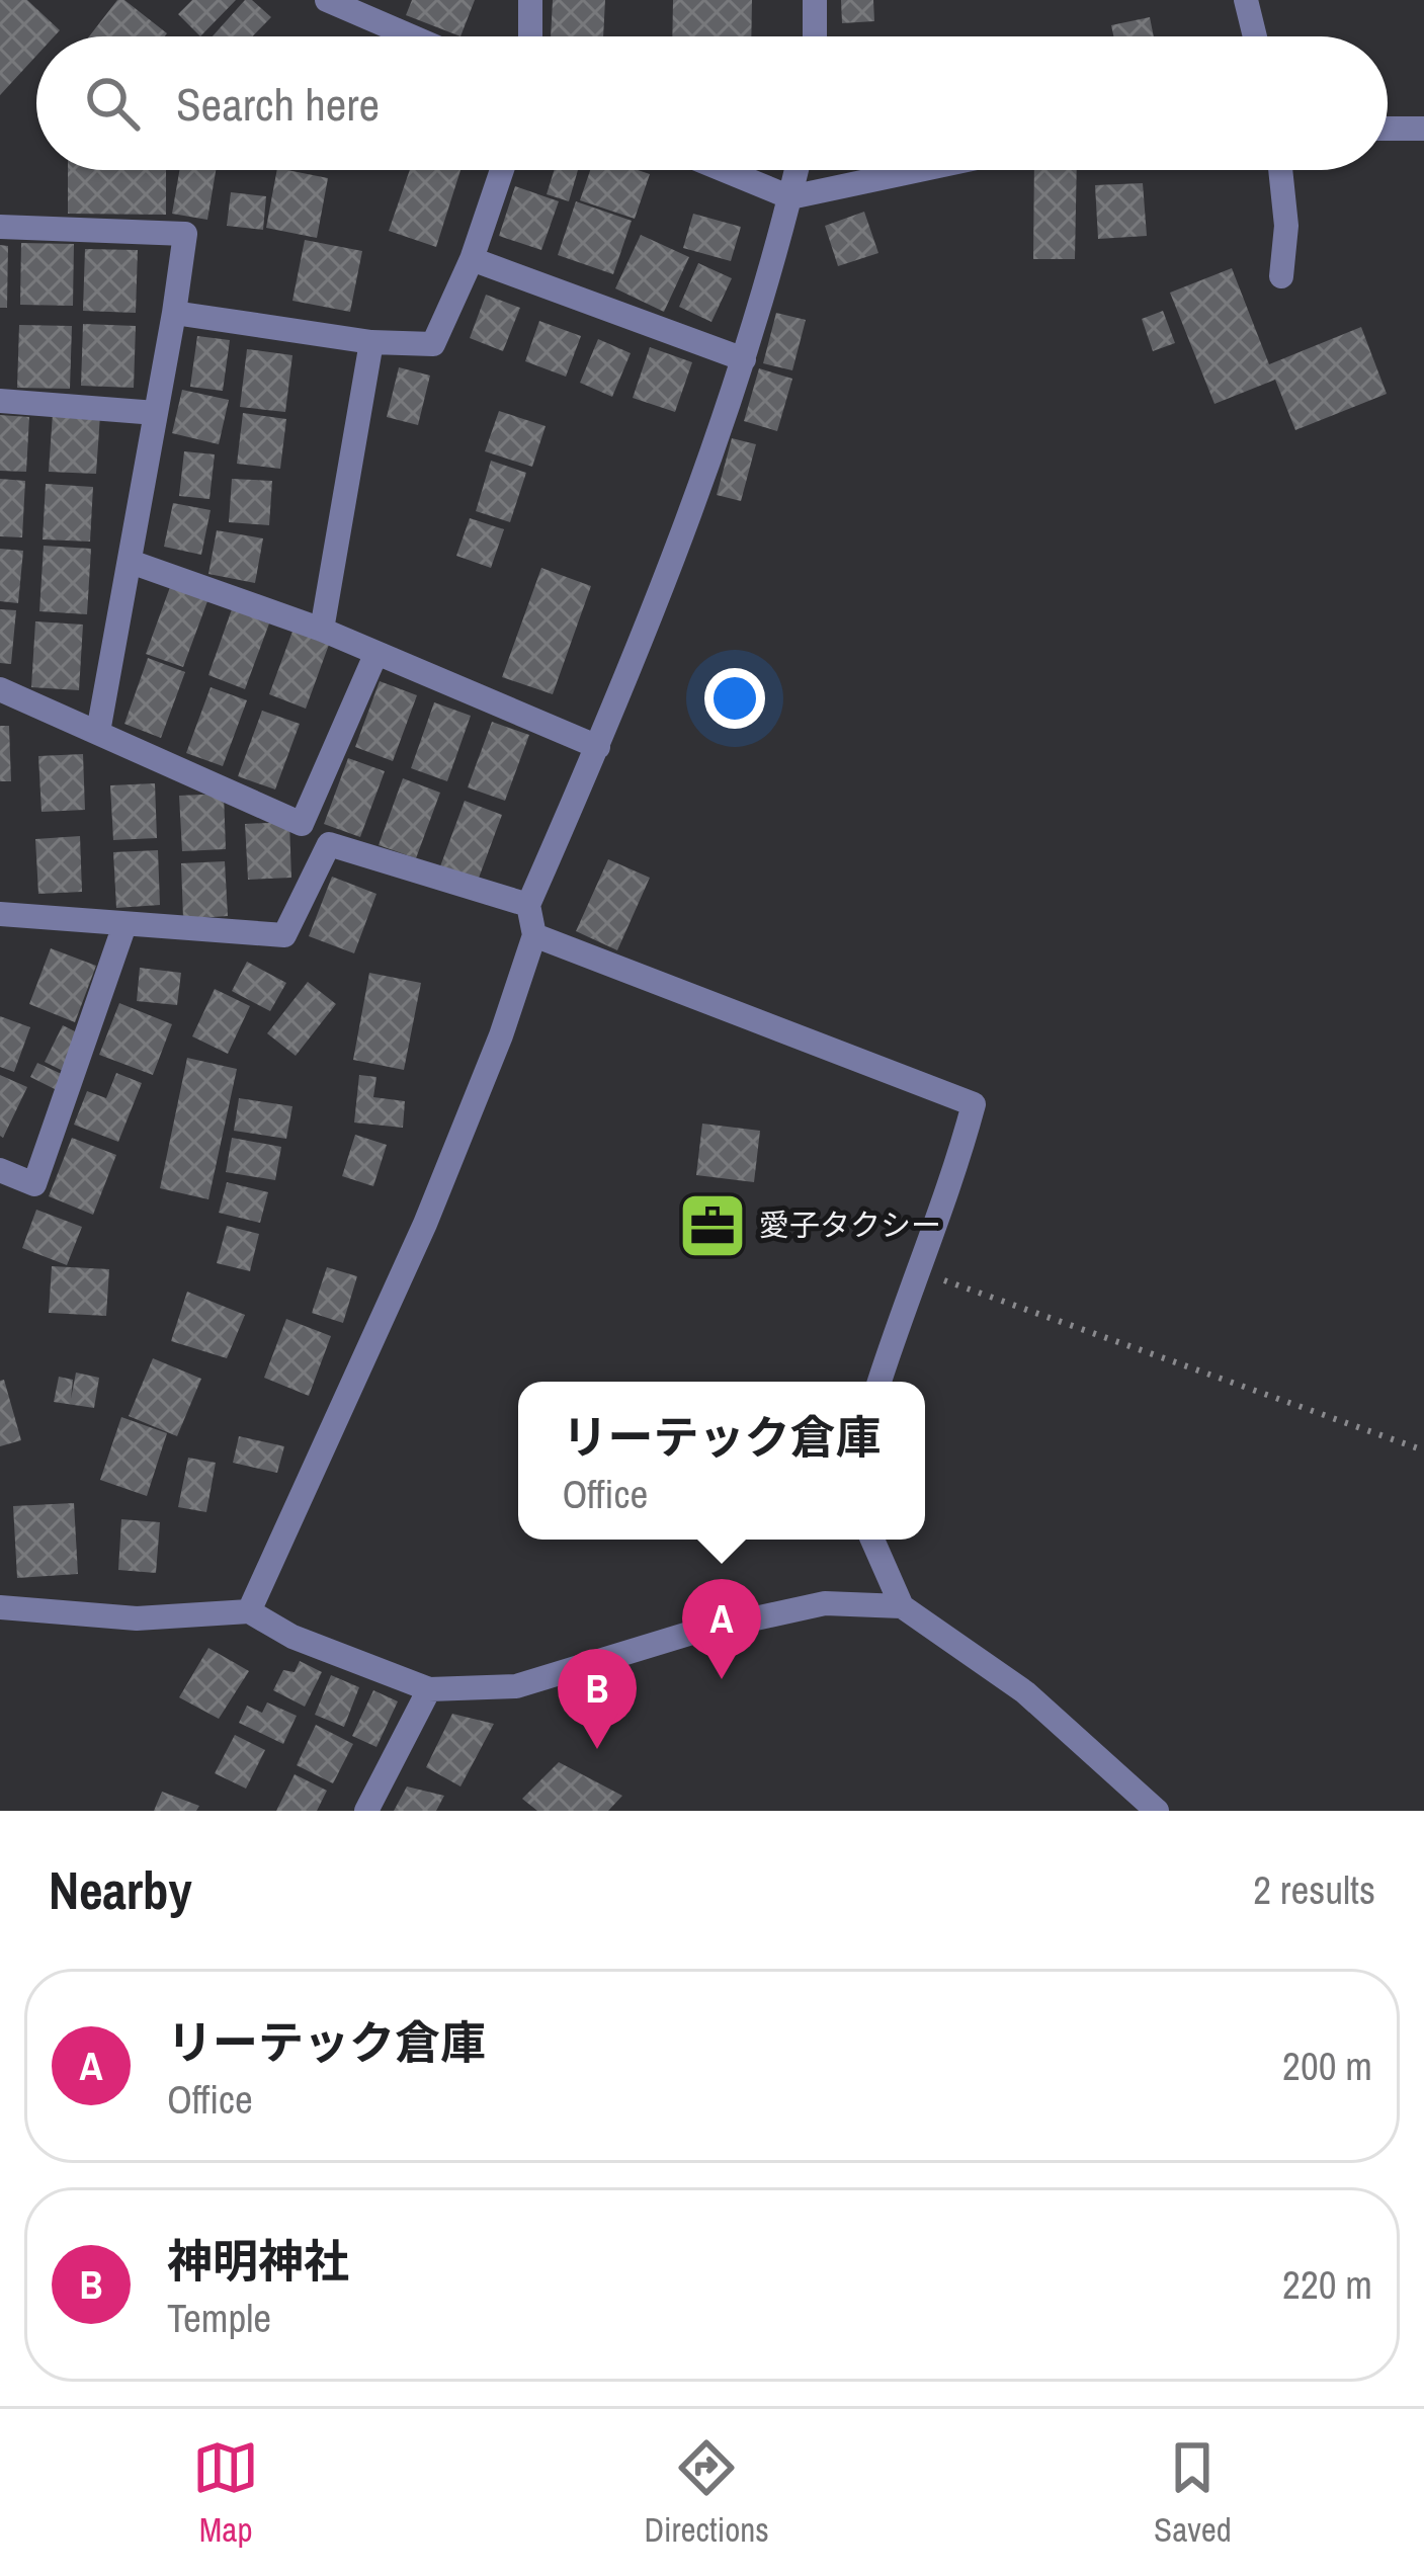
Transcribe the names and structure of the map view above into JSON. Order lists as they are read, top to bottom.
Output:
{
  "places": {
    "office": ["愛子タクシー"]
  },
  "page": {
    "search": "Search here",
    "popup": ["リーテック倉庫", "Office"],
    "pins": ["A", "B"],
    "heading": ["Nearby", "2 results"],
    "list": [
      {
        "mark": "A",
        "name": "リーテック倉庫",
        "note": "Office",
        "value": "200 m"
      },
      {
        "mark": "B",
        "name": "神明神社",
        "note": "Temple",
        "value": "220 m"
      }
    ],
    "nav": ["Map", "Directions", "Saved"]
  }
}
